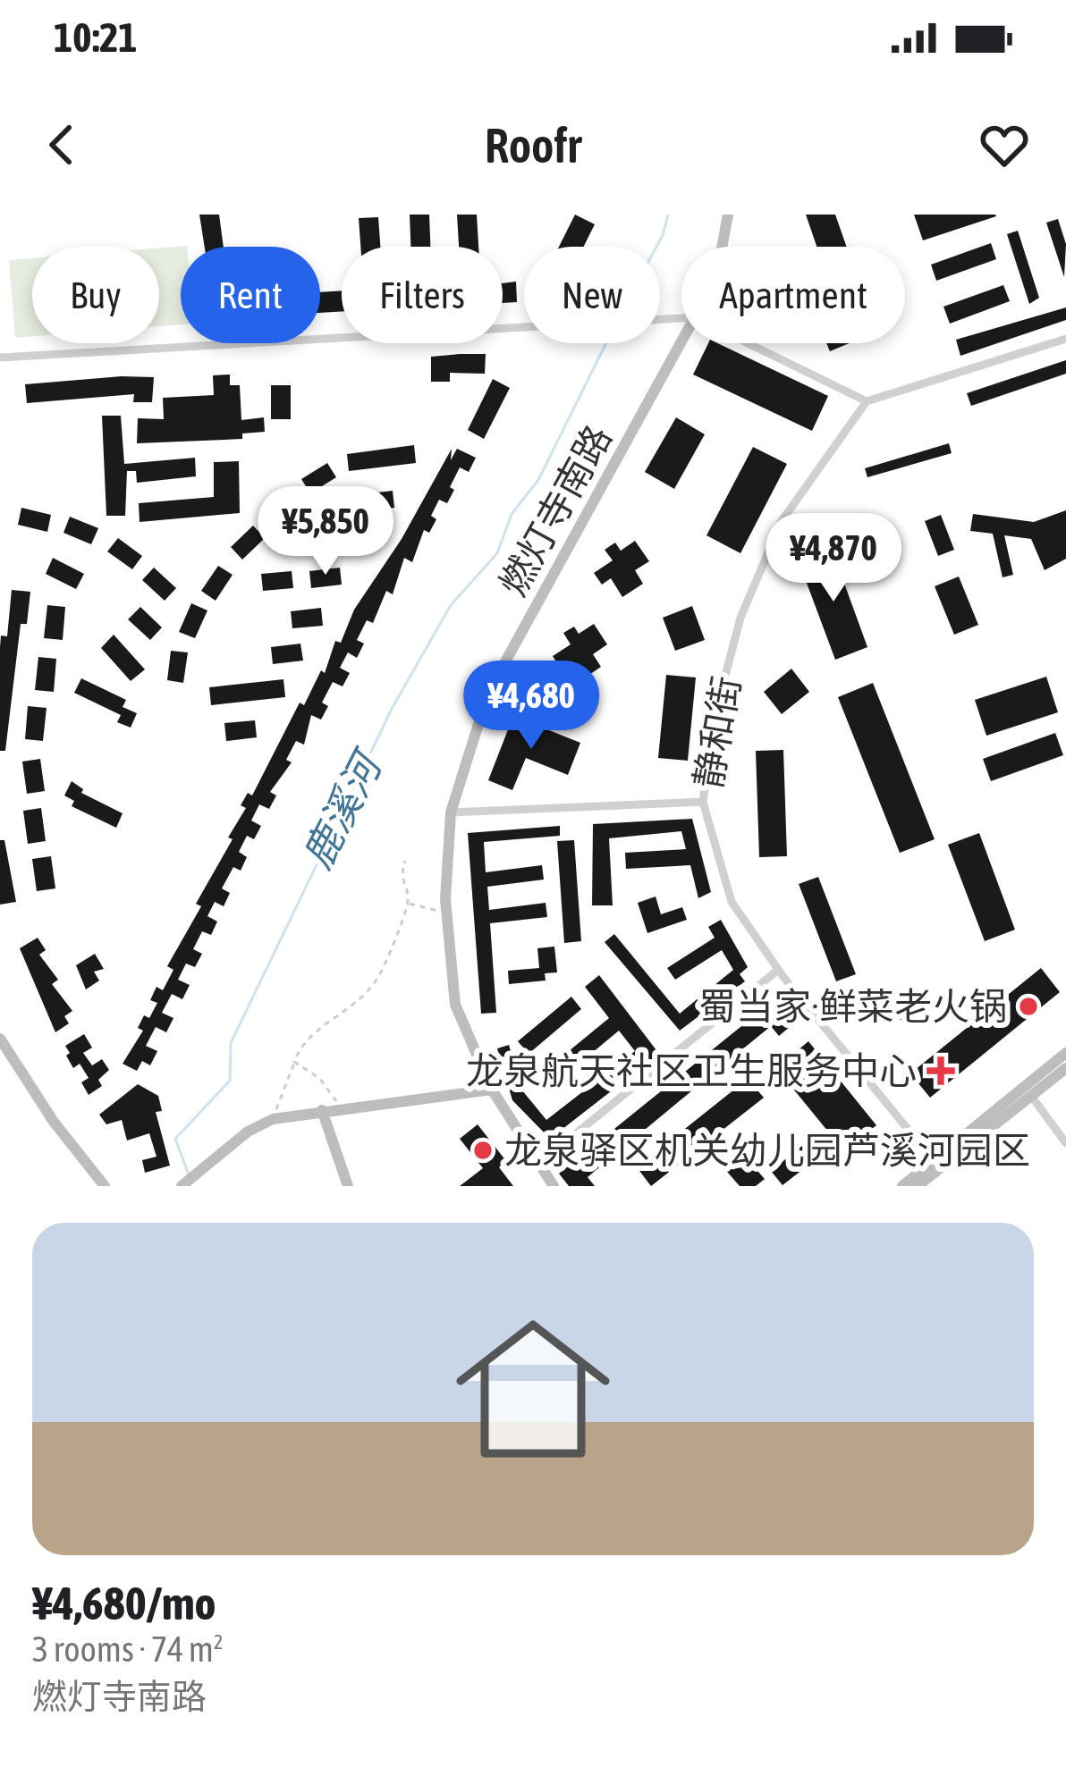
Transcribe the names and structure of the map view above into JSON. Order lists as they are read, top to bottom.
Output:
{
  "streets": {
    "street": ["燃灯寺南路", "静和街"]
  },
  "water": ["鹿溪河"],
  "places": {
    "other": ["蜀当家·鲜菜老火锅", "龙泉驿区机关幼儿园芦溪河园区"],
    "health": ["龙泉航天社区卫生服务中心"]
  },
  "page": {
    "status": "10:21",
    "header": "Roofr",
    "chip": [
      "Buy",
      "Rent",
      "Filters",
      "New",
      "Apartment"
    ],
    "price": ["¥5,850", "¥4,870", "¥4,680"],
    "list": [
      {
        "name": "¥4,680/mo",
        "note": "3 rooms · 74 m² · 燃灯寺南路"
      }
    ]
  }
}
